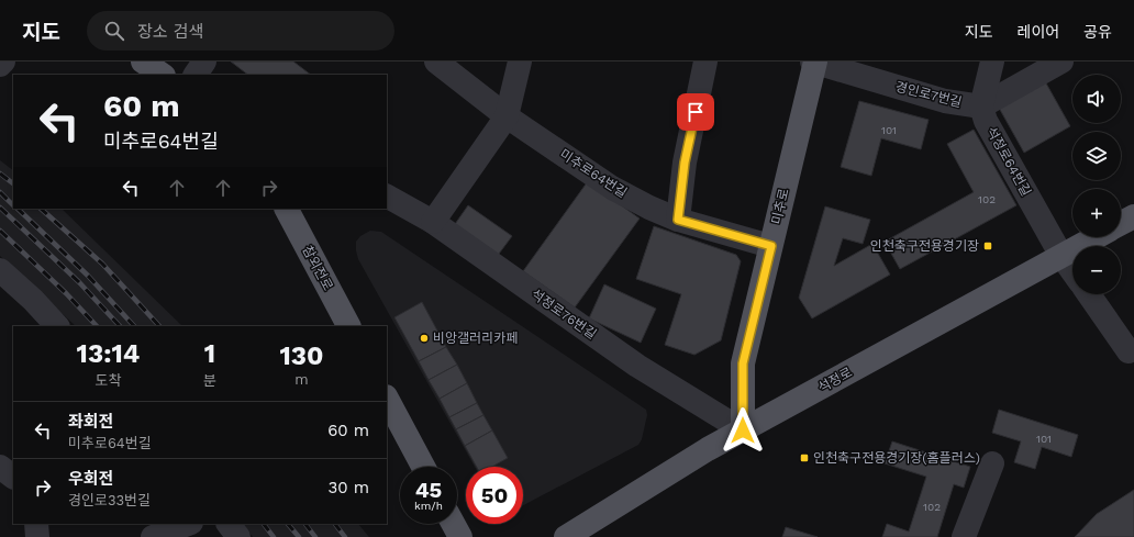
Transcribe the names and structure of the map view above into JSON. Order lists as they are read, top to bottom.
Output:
{
  "streets": {
    "main road": ["미추로", "참외전로", "석정로"],
    "street": [
      "경인로7번길",
      "석정로64번길",
      "미추로64번길",
      "석정로76번길"
    ]
  },
  "crossings": [
    ["경인로7번길", "석정로64번길"],
    ["경인로7번길", "미추로"],
    ["석정로64번길", "석정로"],
    ["미추로64번길", "미추로"],
    ["미추로", "석정로76번길"],
    ["미추로", "석정로"],
    ["석정로76번길", "석정로"]
  ],
  "places": {
    "transit": ["인천축구전용경기장", "인천축구전용경기장(홈플러스)"],
    "other": ["비앙갤러리카페"]
  },
  "house_numbers": [
    "101",
    "102",
    "101",
    "102"
  ],
  "page": {
    "header": "지도",
    "search": "장소 검색",
    "nav": ["지도", "레이어", "공유"],
    "map_buttons": ["+", "−"],
    "turn": ["60 m", "미추로64번길"],
    "eta": [
      "13:14",
      "도착",
      "1",
      "분",
      "130",
      "m"
    ],
    "list": [
      {
        "name": "좌회전",
        "note": "미추로64번길",
        "value": "60 m"
      },
      {
        "name": "우회전",
        "note": "경인로33번길",
        "value": "30 m"
      }
    ],
    "speed": "45 km/h",
    "limit": "50"
  }
}
